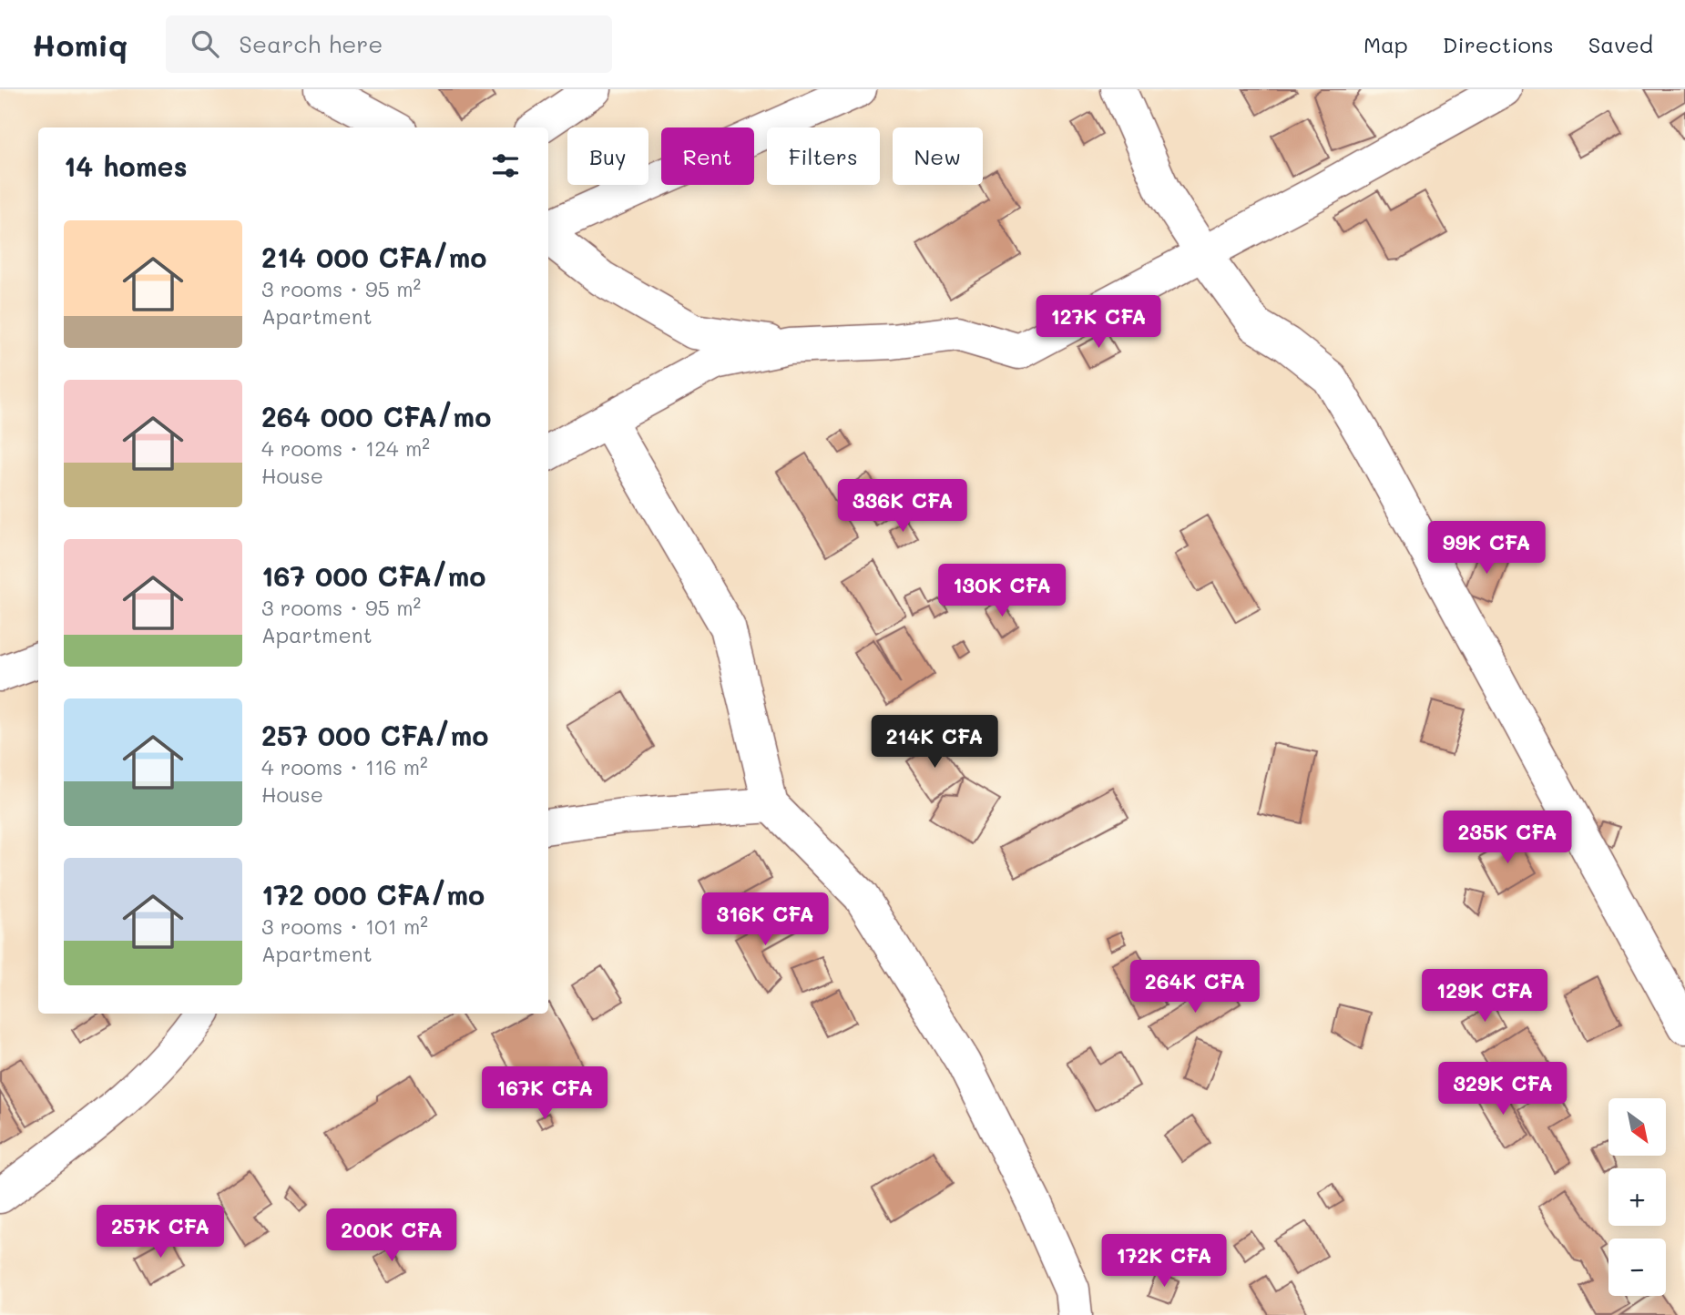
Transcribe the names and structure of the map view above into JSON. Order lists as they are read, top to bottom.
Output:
{
  "north": "bottom right",
  "page": {
    "header": "Homiq",
    "search": "Search here",
    "nav": ["Map", "Directions", "Saved"],
    "chip": [
      "Buy",
      "Rent",
      "Filters",
      "New"
    ],
    "heading": "14 homes",
    "list": [
      {
        "name": "214 000 CFA/mo",
        "note": "3 rooms · 95 m² · Apartment"
      },
      {
        "name": "264 000 CFA/mo",
        "note": "4 rooms · 124 m² · House"
      },
      {
        "name": "167 000 CFA/mo",
        "note": "3 rooms · 95 m² · Apartment"
      },
      {
        "name": "257 000 CFA/mo",
        "note": "4 rooms · 116 m² · House"
      },
      {
        "name": "172 000 CFA/mo",
        "note": "3 rooms · 101 m² · Apartment"
      }
    ],
    "price": [
      "127K CFA",
      "336K CFA",
      "99K CFA",
      "130K CFA",
      "214K CFA",
      "235K CFA",
      "316K CFA",
      "264K CFA",
      "129K CFA",
      "329K CFA",
      "167K CFA",
      "257K CFA",
      "200K CFA",
      "172K CFA"
    ],
    "map_buttons": ["+", "−"]
  }
}
